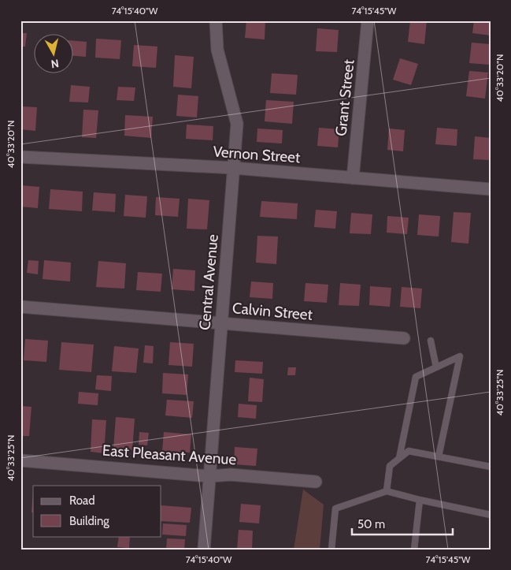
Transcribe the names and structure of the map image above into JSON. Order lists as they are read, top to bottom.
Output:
{
  "streets": {
    "street": [
      "Grant Street",
      "Vernon Street",
      "Central Avenue",
      "Calvin Street",
      "East Pleasant Avenue"
    ]
  },
  "crossings": [
    ["Grant Street", "Vernon Street"],
    ["Vernon Street", "Central Avenue"],
    ["Central Avenue", "Calvin Street"],
    ["Central Avenue", "East Pleasant Avenue"]
  ],
  "legend": ["Road", "Building"],
  "scale_bar": "50 m",
  "north": "bottom",
  "coordinates": [
    "74°15'40\"W",
    "74°15'45\"W",
    "40°33'20\"N",
    "40°33'25\"N"
  ]
}
